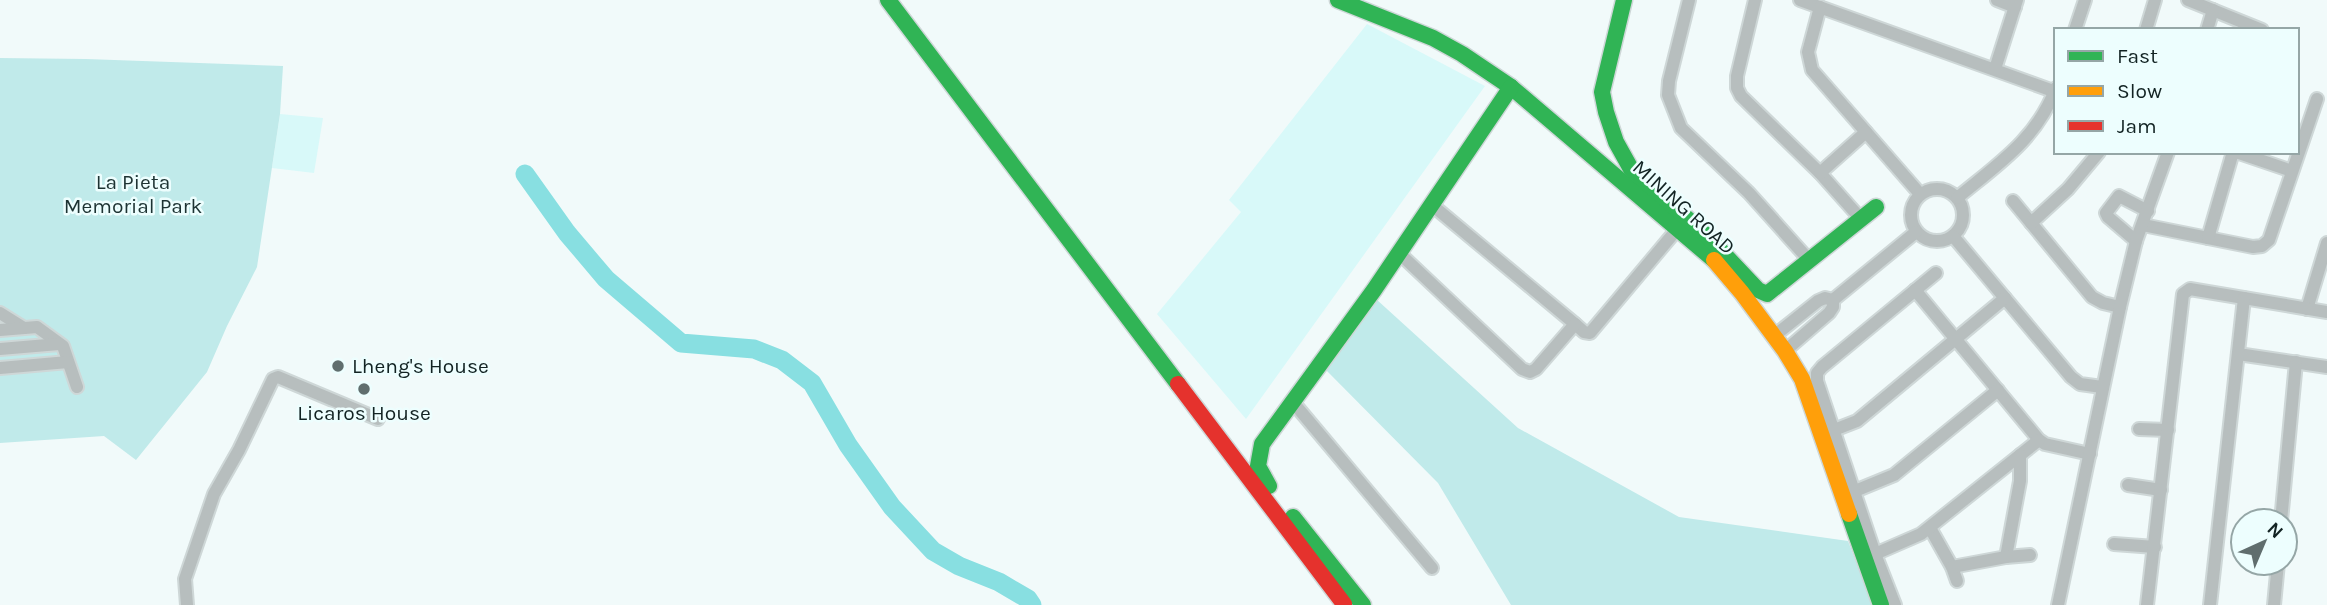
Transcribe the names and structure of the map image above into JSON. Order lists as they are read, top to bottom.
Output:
{
  "streets": {
    "street": ["MINING ROAD"]
  },
  "parks": ["La Pieta Memorial Park"],
  "places": ["Lheng's House", "Licaros House"],
  "legend": ["Fast", "Slow", "Jam"],
  "north": "top right"
}
